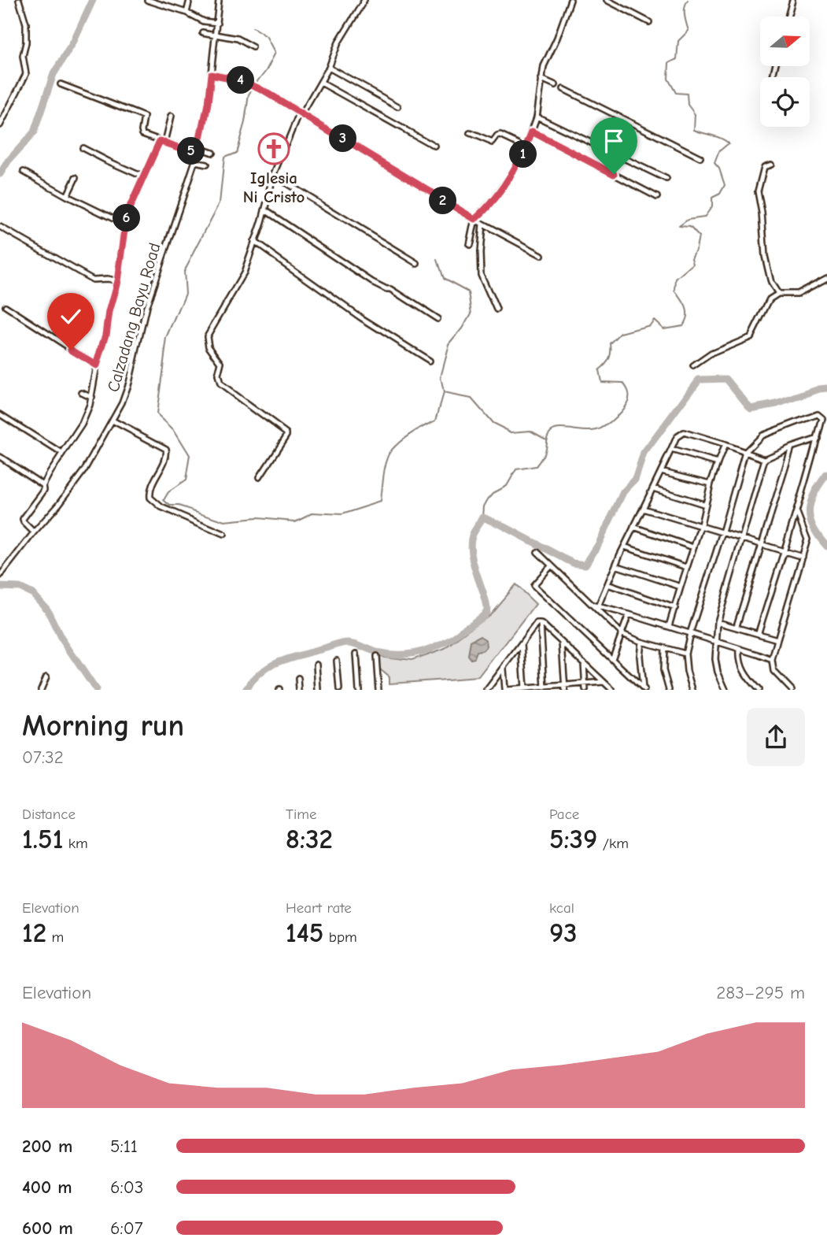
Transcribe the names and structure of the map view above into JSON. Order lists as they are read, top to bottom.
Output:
{
  "streets": {
    "street": ["Calzadang Bayu Road"]
  },
  "places": {
    "church": ["Iglesia Ni Cristo"]
  },
  "north": "right",
  "page": {
    "pins": [
      "4",
      "3",
      "5",
      "1",
      "2",
      "6"
    ],
    "heading": ["Morning run", "07:32"],
    "stats": [
      ["Distance", "1.51 km"],
      ["Time", "8:32"],
      ["Pace", "5:39 /km"],
      ["Elevation", "12 m"],
      ["Heart rate", "145 bpm"],
      ["kcal", "93"]
    ],
    "chart": ["Elevation", "283–295 m"],
    "list": [
      {
        "name": "200 m",
        "note": "5:11"
      },
      {
        "name": "400 m",
        "note": "6:03"
      },
      {
        "name": "600 m",
        "note": "6:07"
      }
    ]
  }
}
